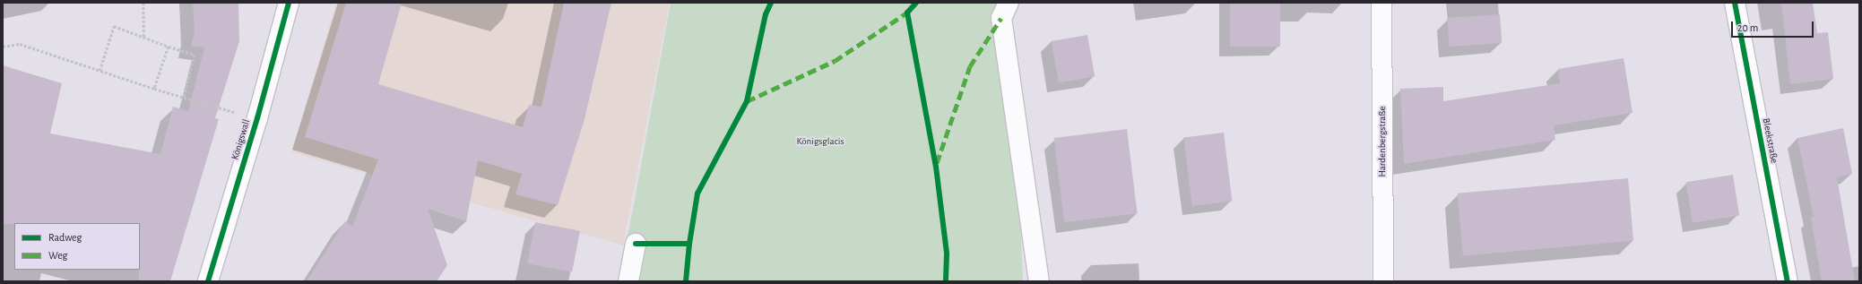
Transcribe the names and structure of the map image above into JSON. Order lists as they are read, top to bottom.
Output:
{
  "streets": {
    "street": ["Königswall", "Bleekstraße", "Hardenbergstraße"]
  },
  "parks": ["Königsglacis"],
  "legend": ["Radweg", "Weg"],
  "scale_bar": "20 m"
}
